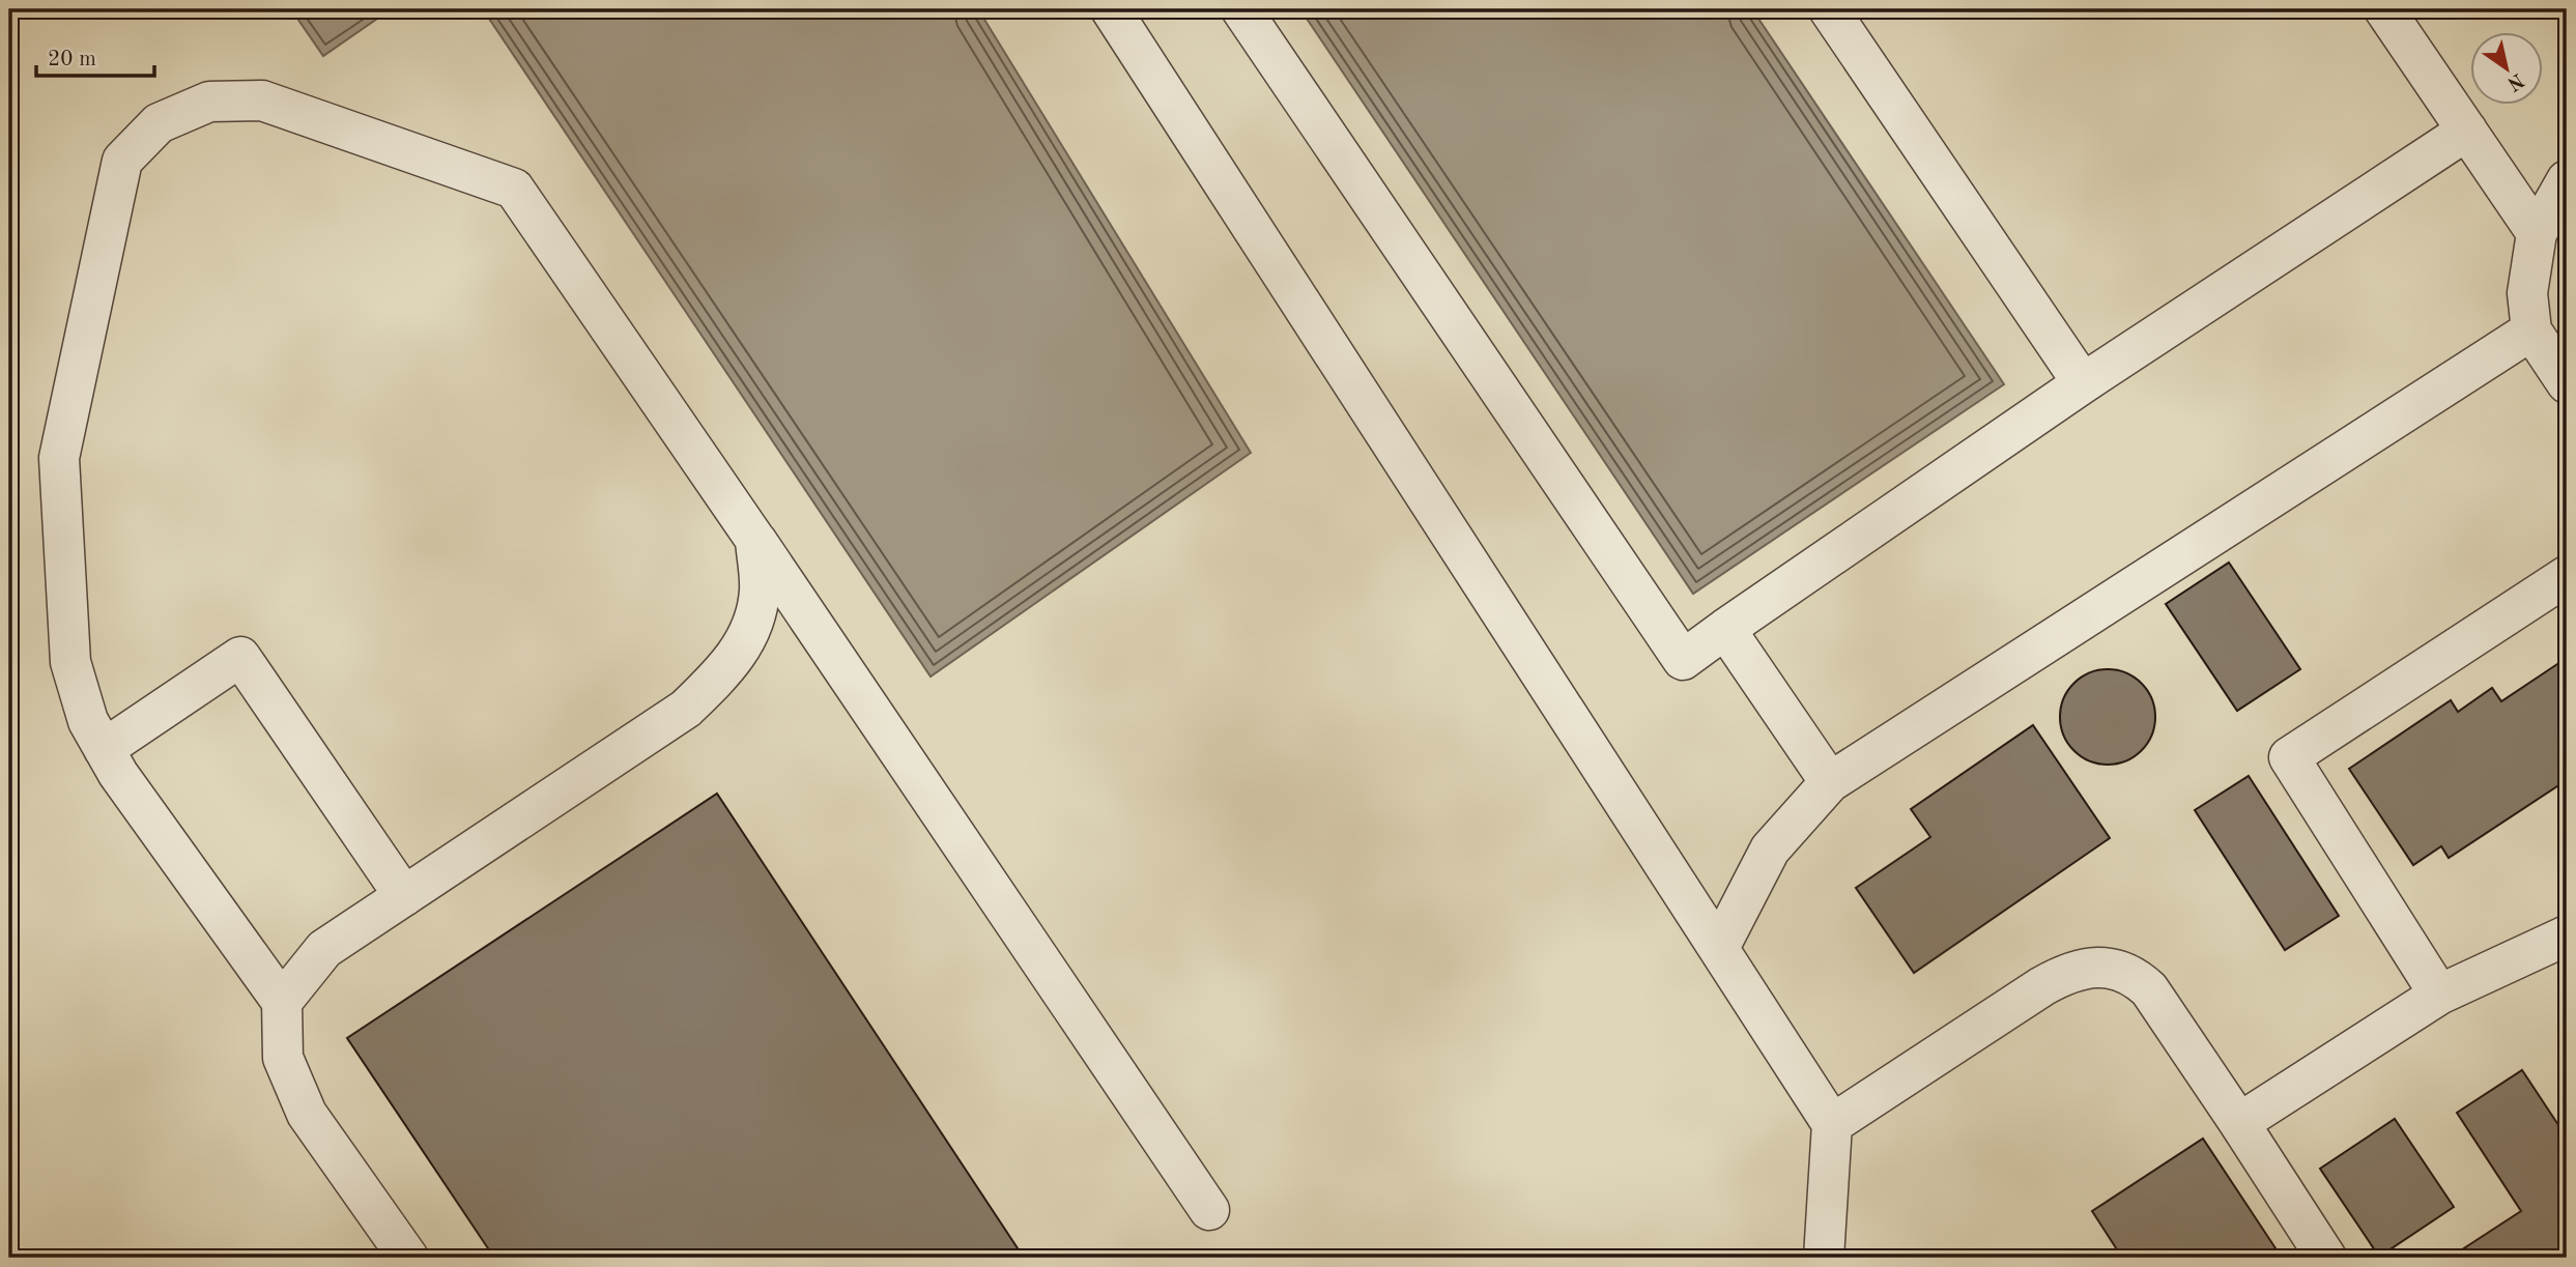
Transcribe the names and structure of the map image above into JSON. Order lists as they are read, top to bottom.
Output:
{
  "scale_bar": "20 m",
  "north": "bottom right"
}
